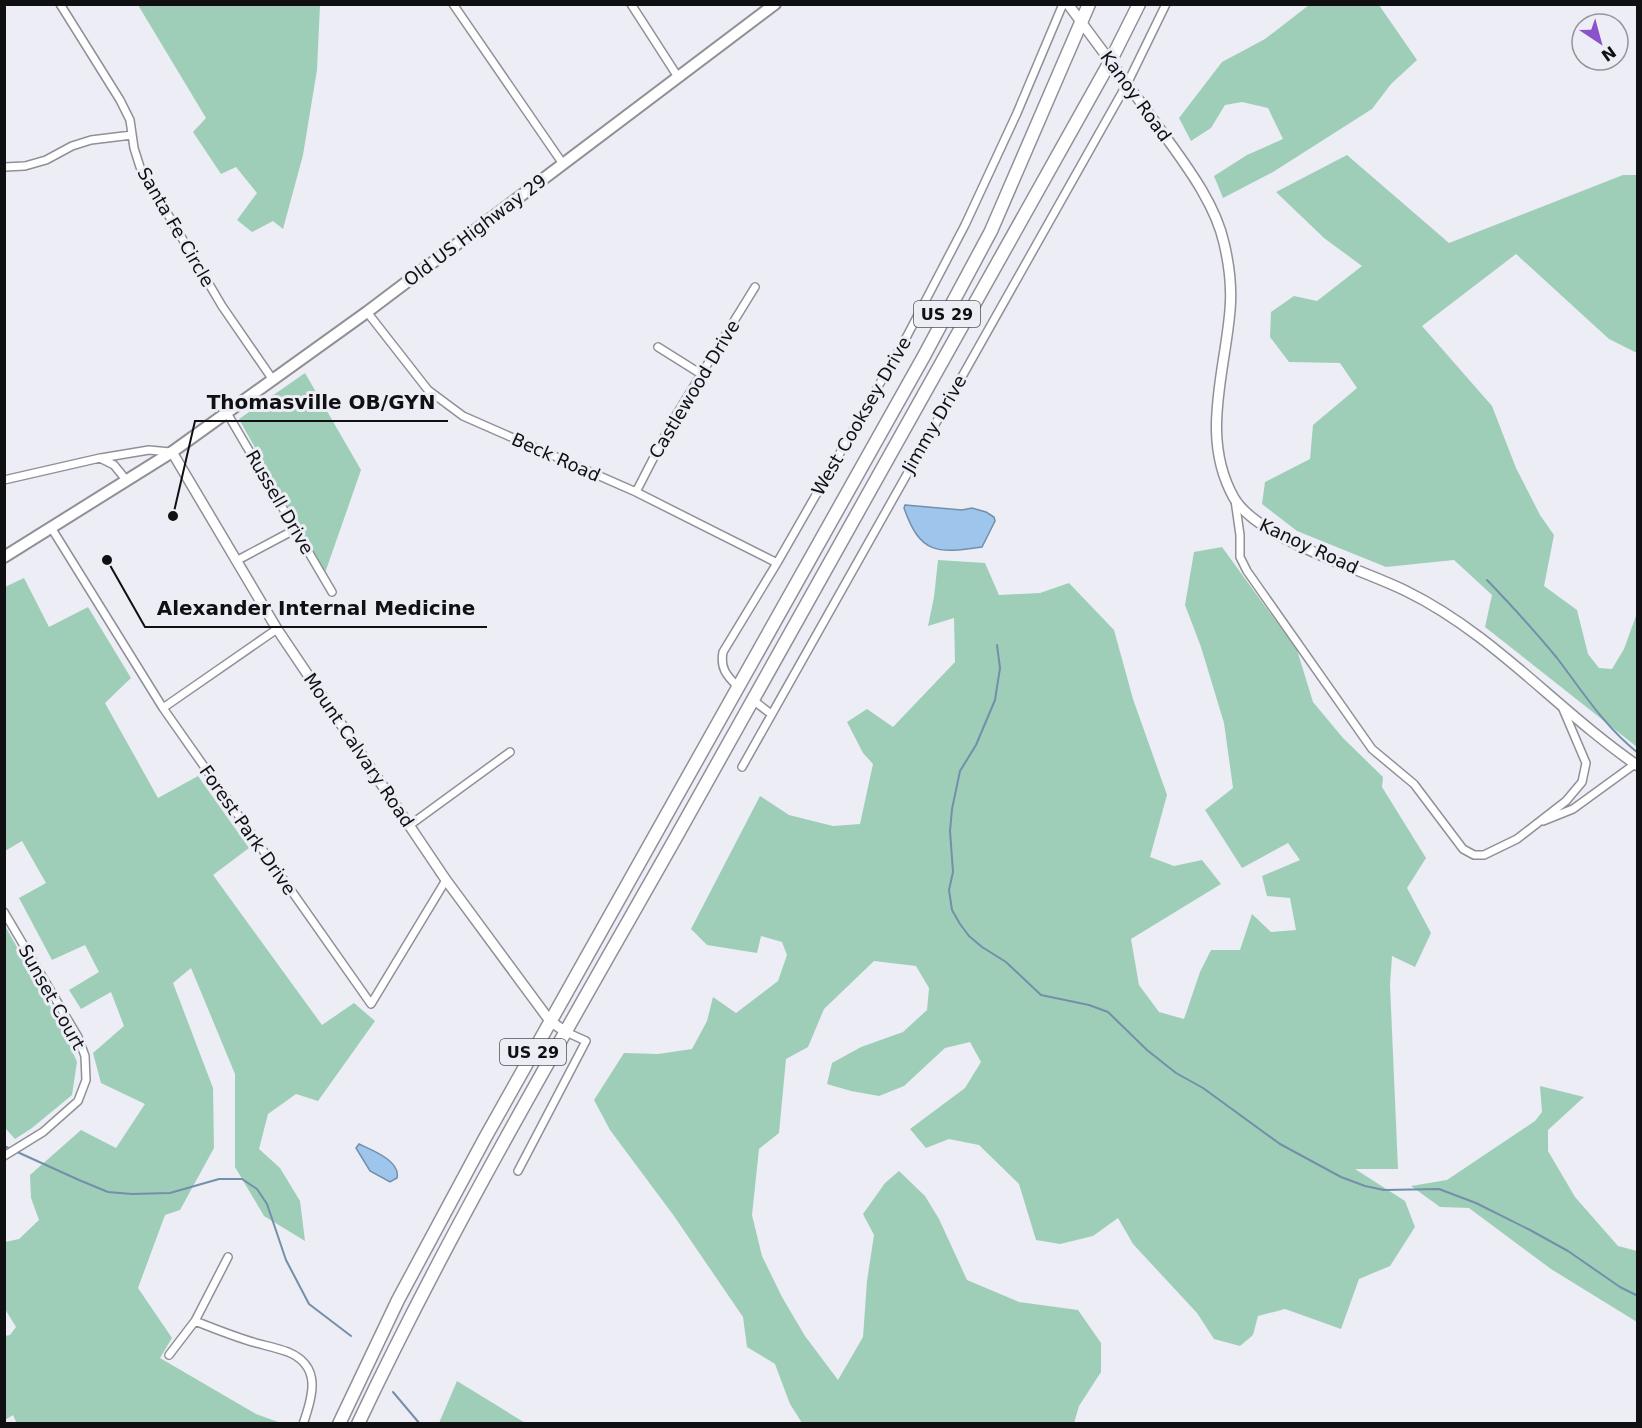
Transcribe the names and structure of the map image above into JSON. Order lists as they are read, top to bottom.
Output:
{
  "streets": {
    "highway": ["US 29"],
    "main road": ["Old US Highway 29"],
    "street": [
      "Kanoy Road",
      "Santa Fe Circle",
      "Castlewood Drive",
      "West Cooksey Drive",
      "Jimmy Drive",
      "Beck Road",
      "Russell Drive",
      "Mount Calvary Road",
      "Forest Park Drive",
      "Sunset Court"
    ]
  },
  "crossings": [
    ["Kanoy Road", "US 29"],
    ["Kanoy Road", "Jimmy Drive"],
    ["Santa Fe Circle", "Old US Highway 29"],
    ["Old US Highway 29", "Beck Road"],
    ["Old US Highway 29", "Russell Drive"],
    ["Old US Highway 29", "Mount Calvary Road"],
    ["Old US Highway 29", "Forest Park Drive"],
    ["US 29", "West Cooksey Drive"],
    ["US 29", "Mount Calvary Road"],
    ["Castlewood Drive", "Beck Road"],
    ["West Cooksey Drive", "Beck Road"],
    ["Mount Calvary Road", "Forest Park Drive"]
  ],
  "places": ["Thomasville OB/GYN", "Alexander Internal Medicine"],
  "north": "bottom right"
}
